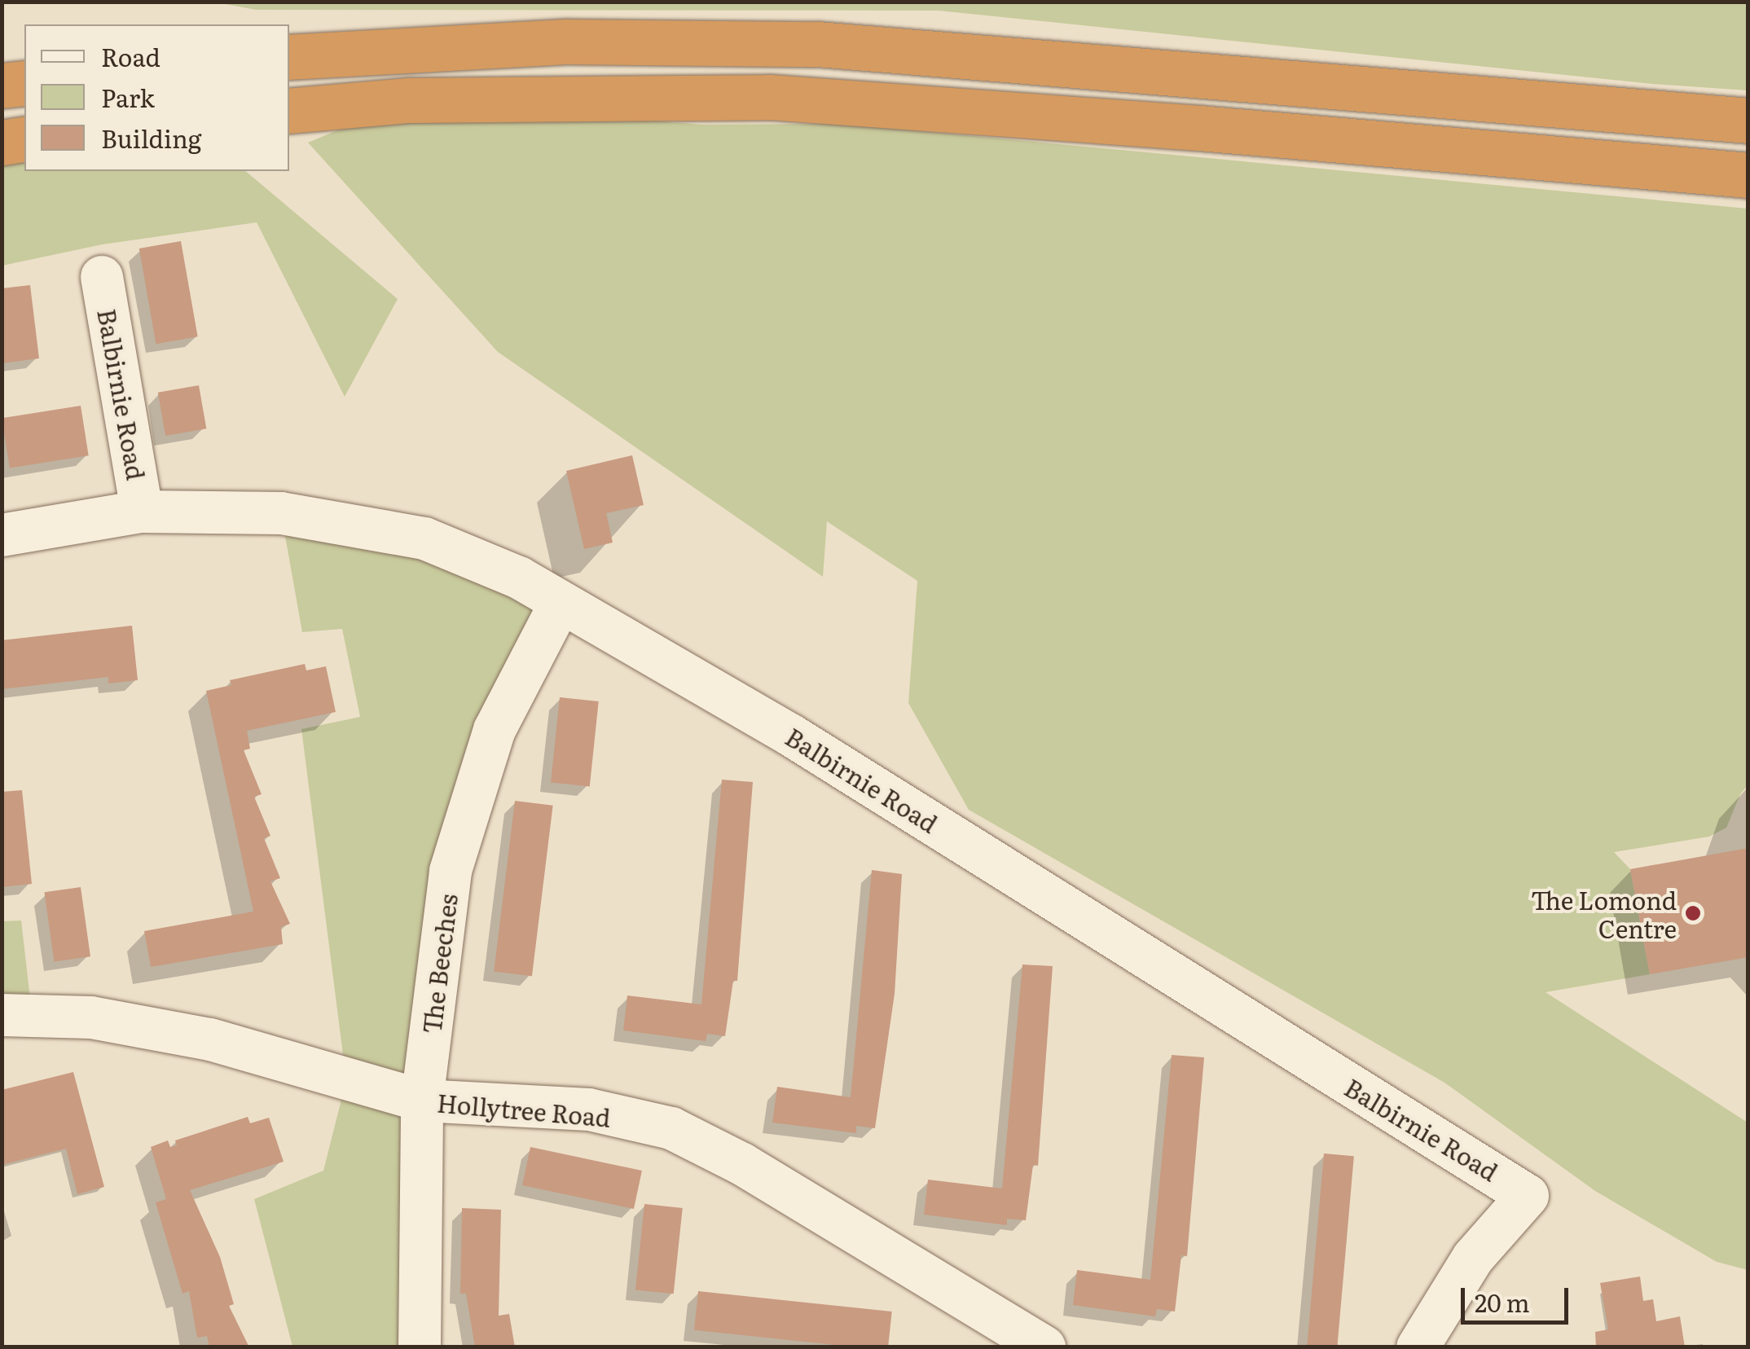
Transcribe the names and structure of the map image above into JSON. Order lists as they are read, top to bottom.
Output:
{
  "streets": {
    "street": ["Balbirnie Road", "The Beeches", "Hollytree Road"]
  },
  "crossings": [
    ["Balbirnie Road", "The Beeches"],
    ["The Beeches", "Hollytree Road"]
  ],
  "places": ["The Lomond Centre"],
  "legend": ["Road", "Park", "Building"],
  "scale_bar": "20 m"
}
